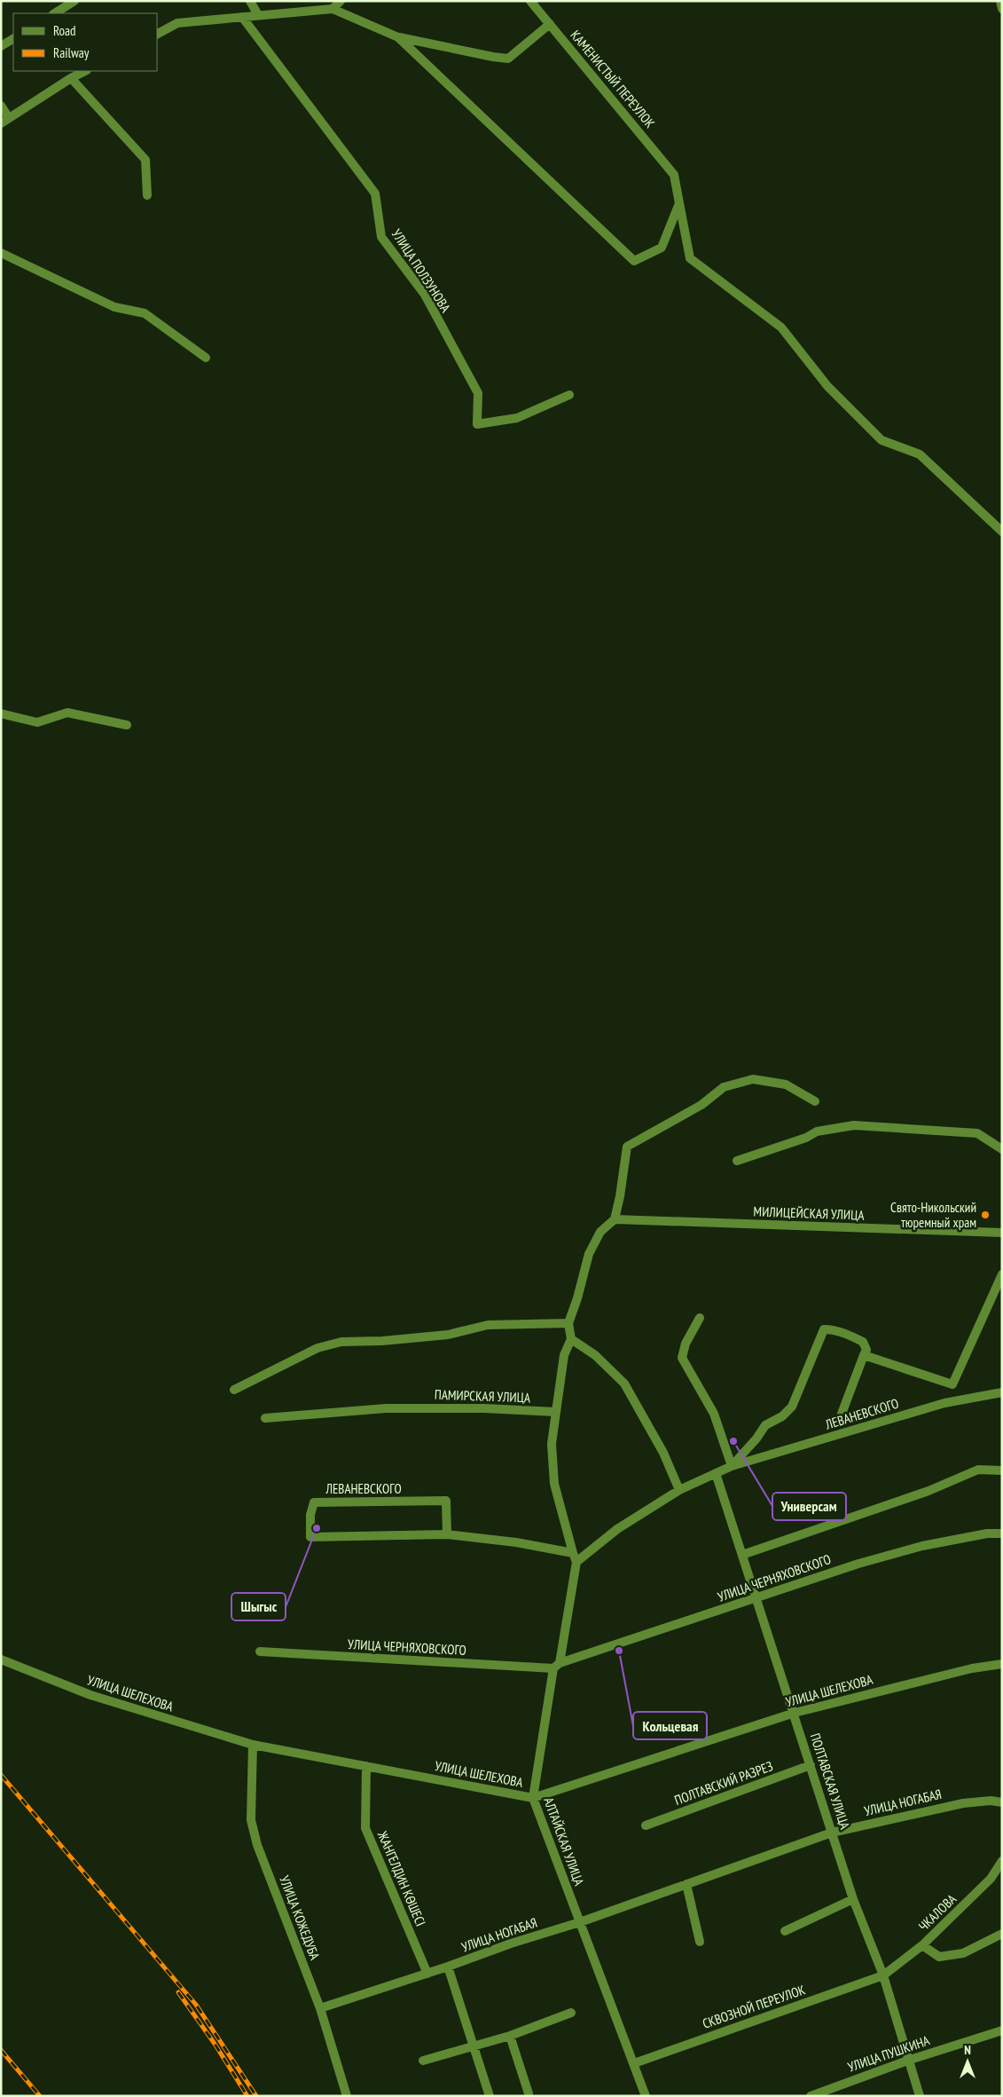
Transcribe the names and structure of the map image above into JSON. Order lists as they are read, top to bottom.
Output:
{
  "streets": {
    "street": [
      "КАМЕНИСТЫЙ ПЕРЕУЛОК",
      "УЛИЦА ПОЛЗУНОВА",
      "МИЛИЦЕЙСКАЯ УЛИЦА",
      "ПАМИРСКАЯ УЛИЦА",
      "ЛЕВАНЕВСКОГО",
      "УЛИЦА ЧЕРНЯХОВСКОГО",
      "УЛИЦА ШЕЛЕХОВА",
      "ПОЛТАВСКАЯ УЛИЦА",
      "ПОЛТАВСКИЙ РАЗРЕЗ",
      "УЛИЦА НОГАБАЯ",
      "АЛТАЙСКАЯ УЛИЦА",
      "ЖАНГЕЛДИН КӨШЕСІ",
      "ЧКАЛОВА",
      "УЛИЦА КОЖЕДУБА",
      "СКВОЗНОЙ ПЕРЕУЛОК",
      "УЛИЦА ПУШКИНА"
    ]
  },
  "crossings": [
    ["ЛЕВАНЕВСКОГО", "ПОЛТАВСКАЯ УЛИЦА"],
    ["ЛЕВАНЕВСКОГО", "АЛТАЙСКАЯ УЛИЦА"],
    ["УЛИЦА ЧЕРНЯХОВСКОГО", "ПОЛТАВСКАЯ УЛИЦА"],
    ["УЛИЦА ЧЕРНЯХОВСКОГО", "АЛТАЙСКАЯ УЛИЦА"],
    ["УЛИЦА ШЕЛЕХОВА", "ПОЛТАВСКАЯ УЛИЦА"],
    ["УЛИЦА ШЕЛЕХОВА", "АЛТАЙСКАЯ УЛИЦА"],
    ["УЛИЦА ШЕЛЕХОВА", "ЖАНГЕЛДИН КӨШЕСІ"],
    ["УЛИЦА ШЕЛЕХОВА", "УЛИЦА КОЖЕДУБА"],
    ["ПОЛТАВСКАЯ УЛИЦА", "ПОЛТАВСКИЙ РАЗРЕЗ"],
    ["ПОЛТАВСКАЯ УЛИЦА", "УЛИЦА НОГАБАЯ"],
    ["ПОЛТАВСКАЯ УЛИЦА", "ЧКАЛОВА"],
    ["ПОЛТАВСКАЯ УЛИЦА", "СКВОЗНОЙ ПЕРЕУЛОК"],
    ["ПОЛТАВСКАЯ УЛИЦА", "УЛИЦА ПУШКИНА"],
    ["УЛИЦА НОГАБАЯ", "АЛТАЙСКАЯ УЛИЦА"],
    ["УЛИЦА НОГАБАЯ", "ЖАНГЕЛДИН КӨШЕСІ"],
    ["УЛИЦА НОГАБАЯ", "УЛИЦА КОЖЕДУБА"],
    ["АЛТАЙСКАЯ УЛИЦА", "СКВОЗНОЙ ПЕРЕУЛОК"],
    ["ЧКАЛОВА", "СКВОЗНОЙ ПЕРЕУЛОК"]
  ],
  "places": [
    "Свято-Никольский тюремный храм",
    "Универсам",
    "Шыгыс",
    "Кольцевая"
  ],
  "legend": ["Road", "Railway"],
  "north": "top"
}
